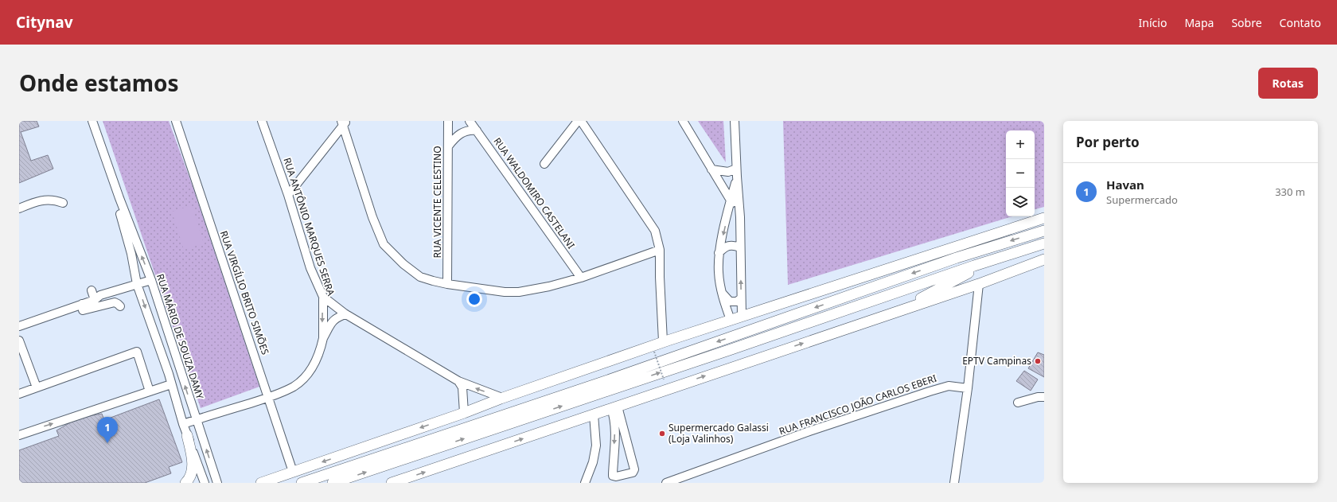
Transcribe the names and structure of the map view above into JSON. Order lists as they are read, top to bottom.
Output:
{
  "streets": {
    "street": [
      "RUA WALDOMIRO CASTELANI",
      "RUA VICENTE CELESTINO",
      "RUA ANTÔNIO MARQUES SERRA",
      "RUA VIRGÍLIO BRITO SIMÕES",
      "RUA MÁRIO DE SOUZA DAMY",
      "RUA FRANCISCO JOÃO CARLOS EBERI"
    ]
  },
  "crossings": [
    ["RUA ANTÔNIO MARQUES SERRA", "RUA VIRGÍLIO BRITO SIMÕES"],
    ["RUA ANTÔNIO MARQUES SERRA", "RUA MÁRIO DE SOUZA DAMY"]
  ],
  "places": ["EPTV Campinas", "Supermercado Galassi (Loja Valinhos)"],
  "page": {
    "header": "Citynav",
    "nav": [
      "Início",
      "Mapa",
      "Sobre",
      "Contato"
    ],
    "title": "Onde estamos",
    "buttons": "Rotas",
    "heading": "Por perto",
    "map_buttons": ["+", "−"],
    "list": [
      {
        "mark": "1",
        "name": "Havan",
        "note": "Supermercado",
        "value": "330 m"
      }
    ],
    "pins": "1"
  }
}
